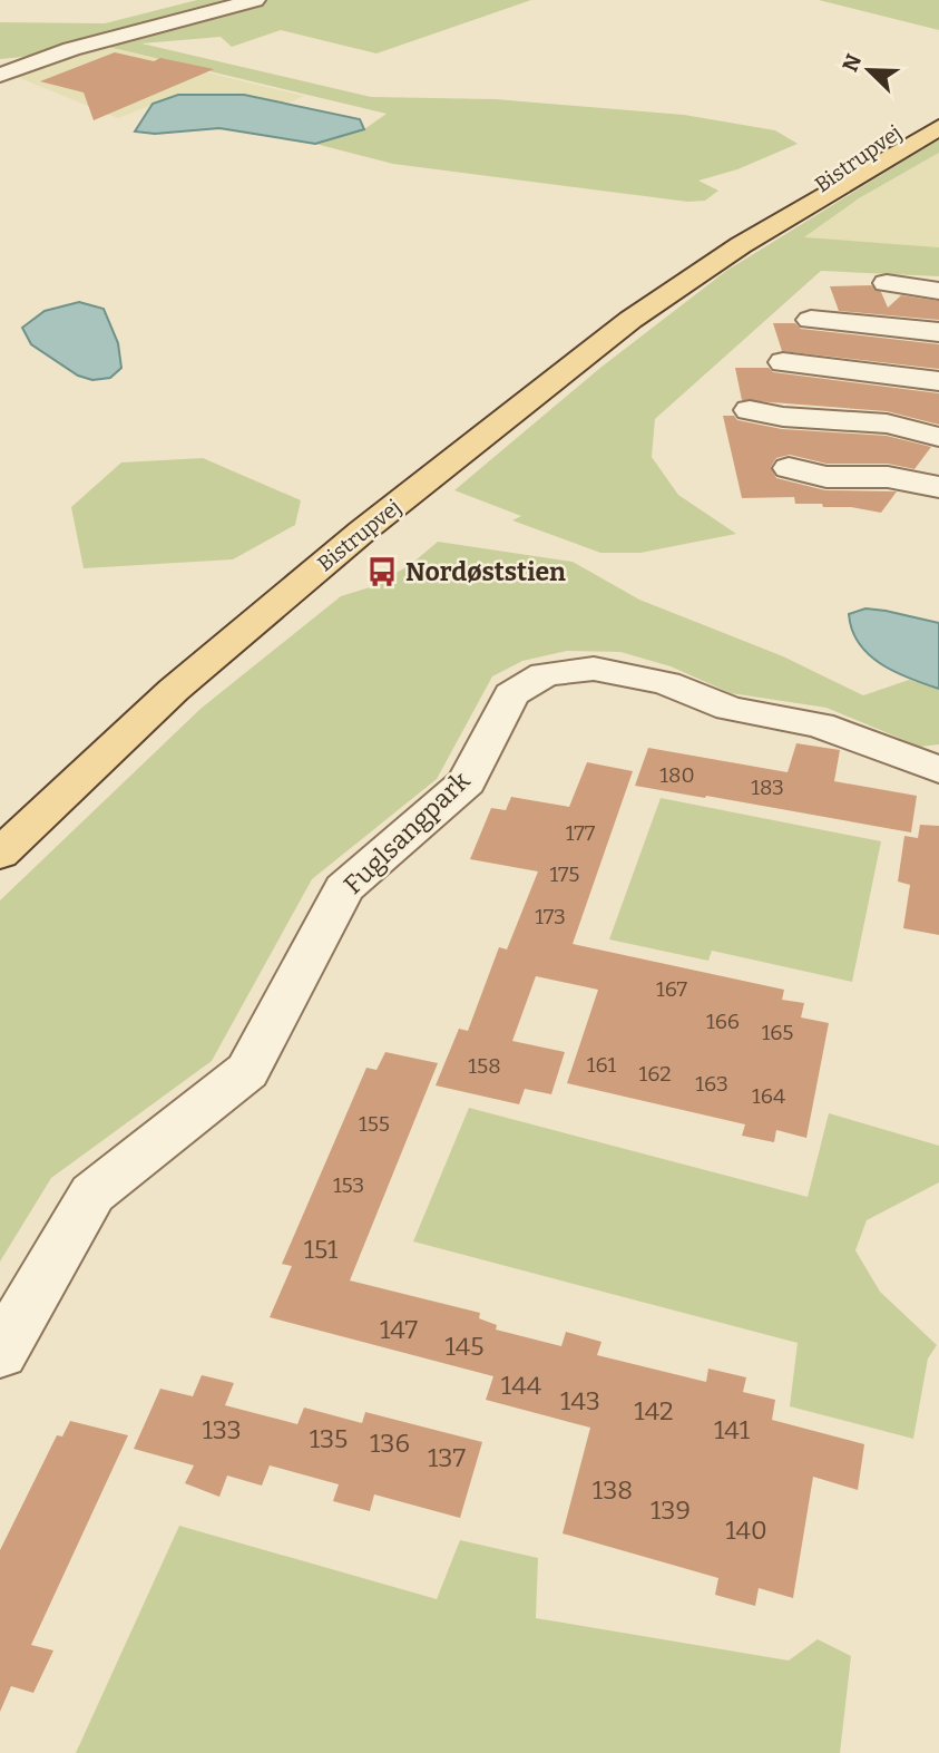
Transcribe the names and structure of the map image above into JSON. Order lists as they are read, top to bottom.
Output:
{
  "streets": {
    "main road": ["Bistrupvej"],
    "street": ["Fuglsangpark"]
  },
  "places": {
    "bus stop": ["Nordøststien"]
  },
  "house_numbers": [
    "180",
    "183",
    "177",
    "175",
    "173",
    "167",
    "166",
    "165",
    "161",
    "158",
    "162",
    "163",
    "164",
    "155",
    "153",
    "151",
    "147",
    "145",
    "144",
    "143",
    "142",
    "133",
    "141",
    "135",
    "136",
    "137",
    "138",
    "139",
    "140"
  ],
  "north": "top left"
}
